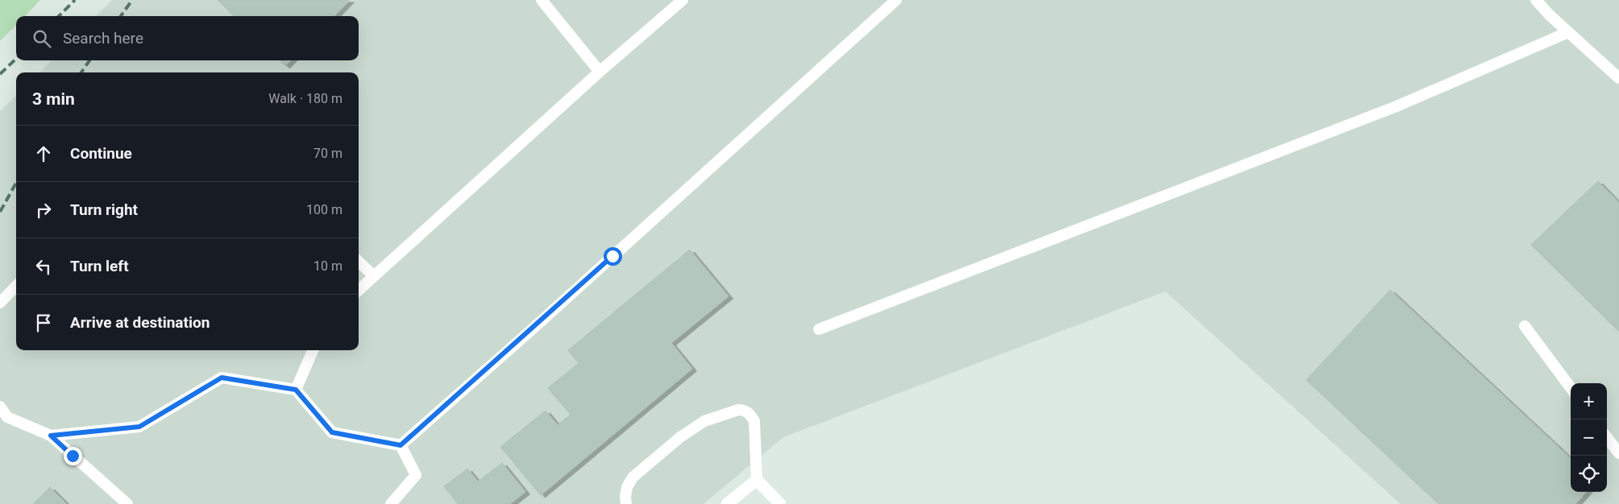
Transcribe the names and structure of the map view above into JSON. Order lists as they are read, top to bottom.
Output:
{
  "page": {
    "search": "Search here",
    "heading": ["3 min", "Walk · 180 m"],
    "list": [
      ["Continue", "70 m"],
      ["Turn right", "100 m"],
      ["Turn left", "10 m"],
      "Arrive at destination"
    ],
    "map_buttons": ["+", "−"]
  }
}
